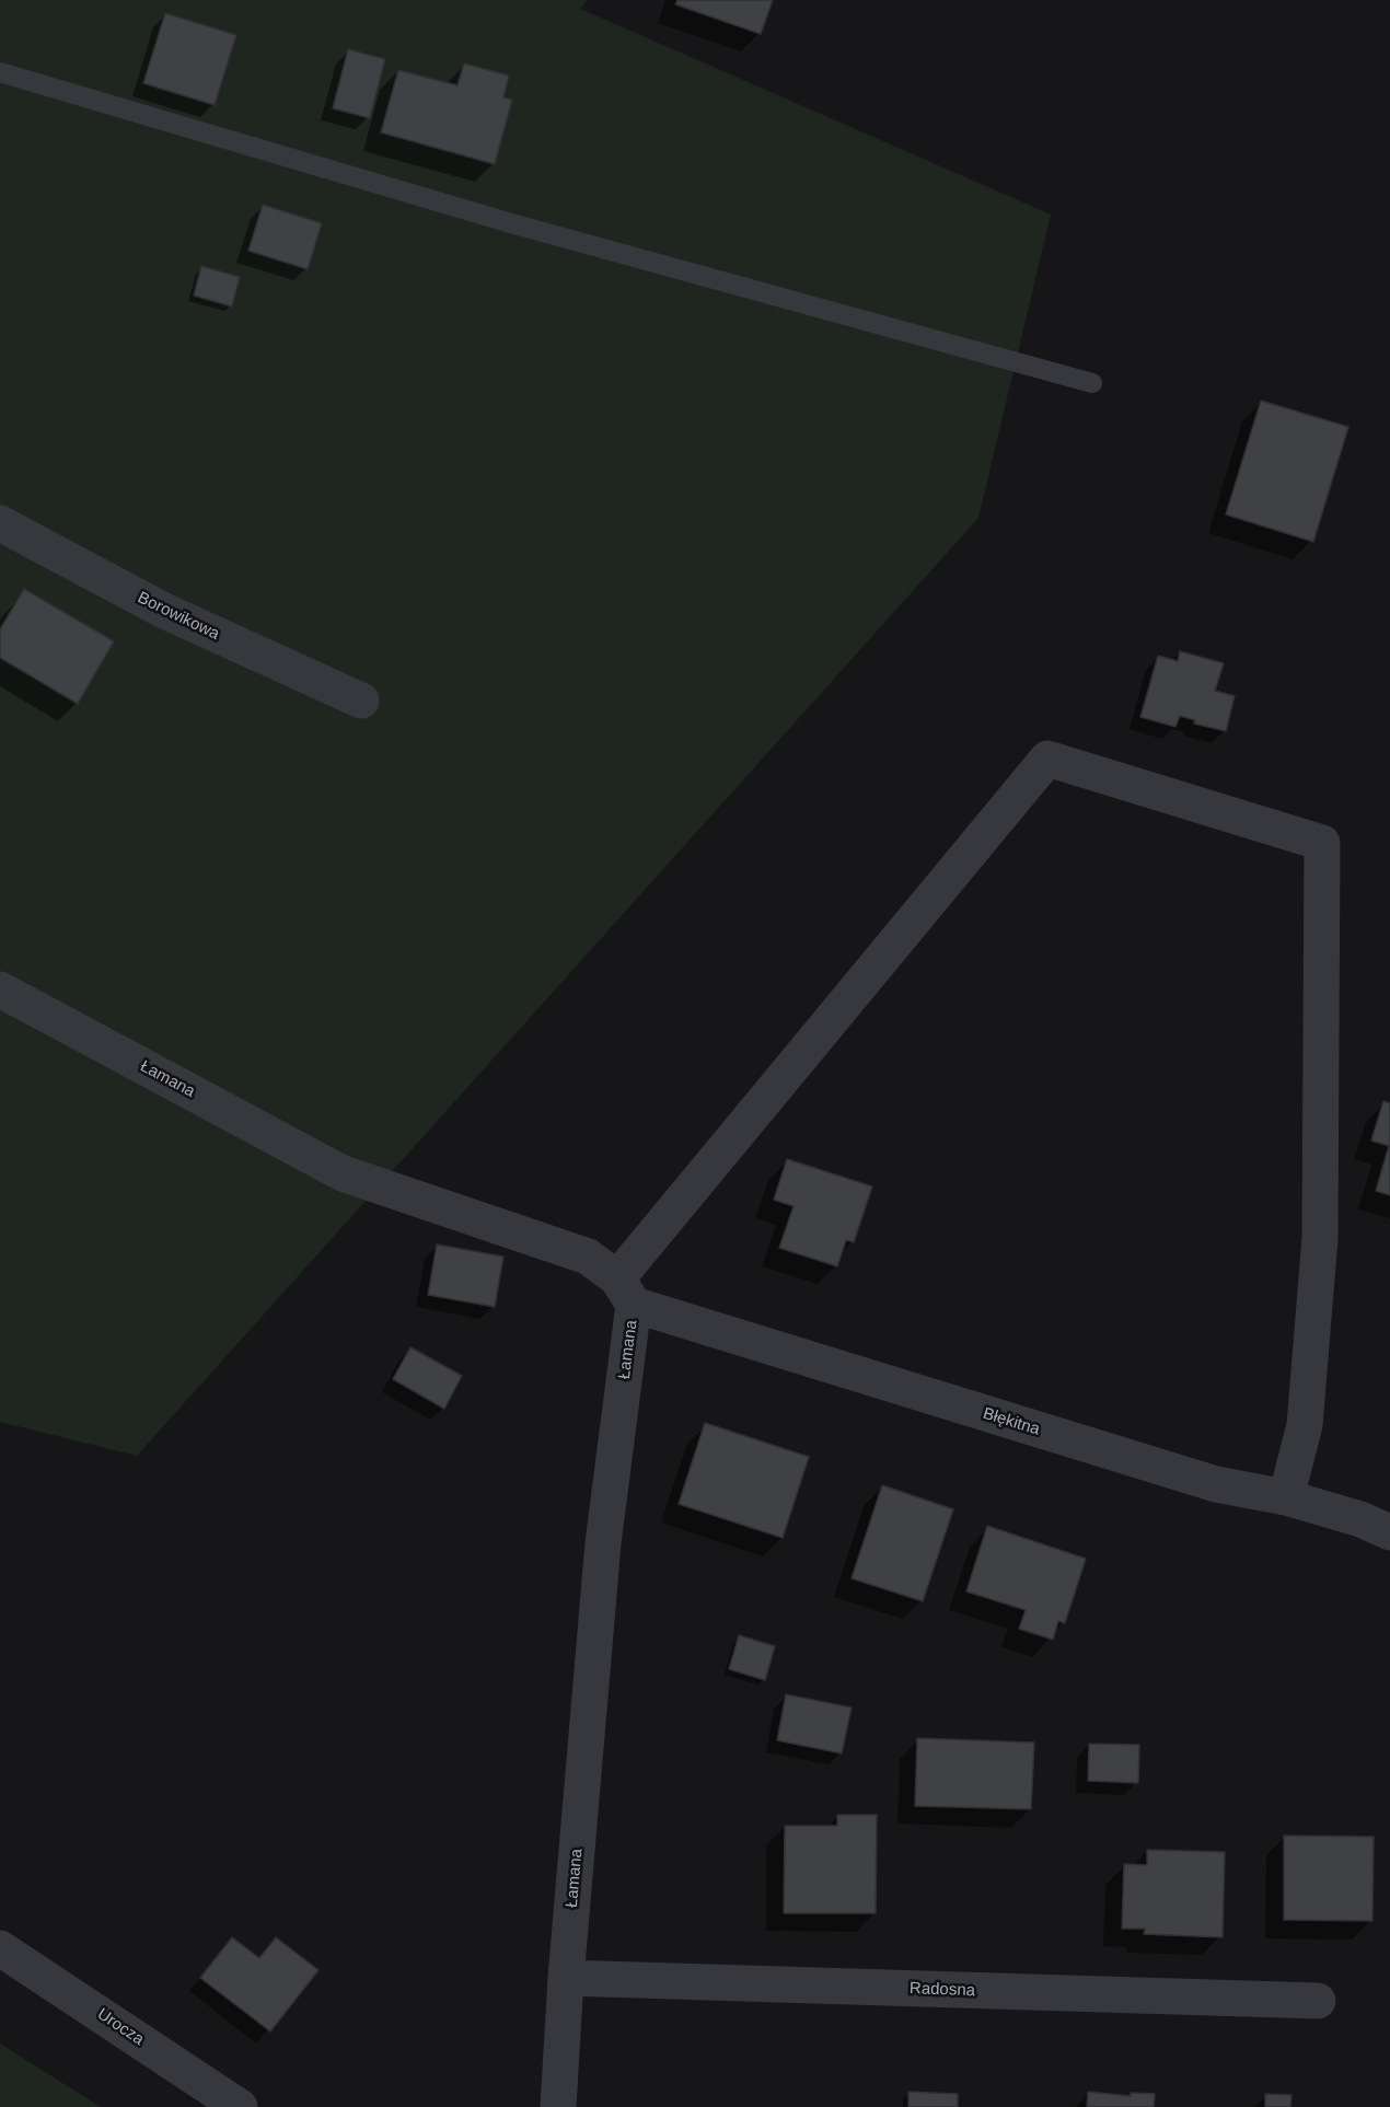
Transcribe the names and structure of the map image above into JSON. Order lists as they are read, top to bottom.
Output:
{
  "streets": {
    "street": [
      "Borowikowa",
      "Łamana",
      "Błękitna",
      "Radosna",
      "Urocza"
    ]
  },
  "crossings": [
    ["Łamana", "Błękitna"],
    ["Łamana", "Radosna"]
  ]
}
